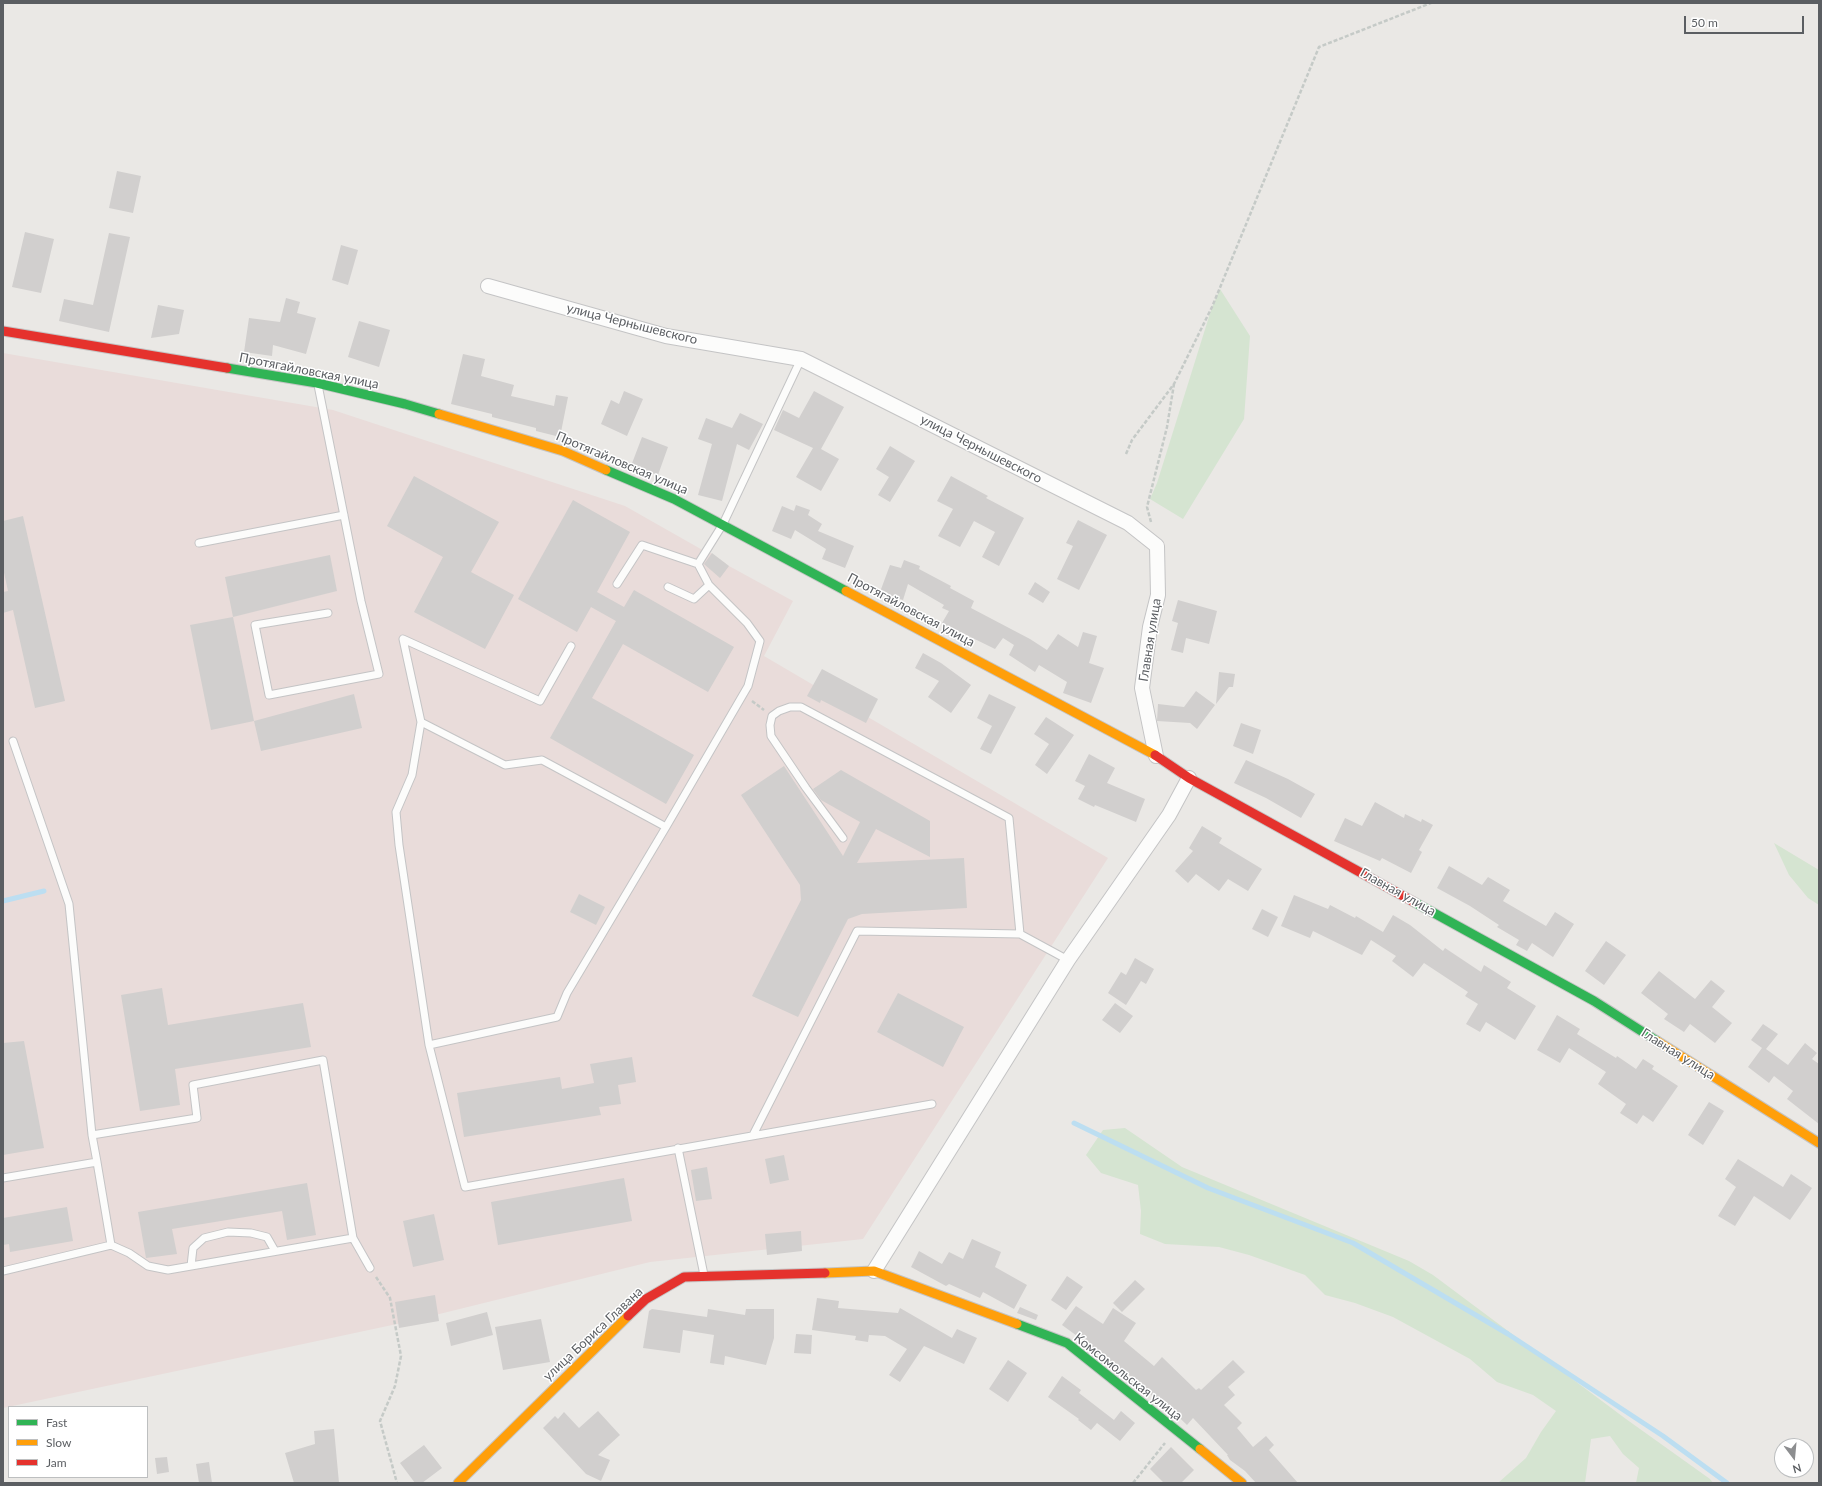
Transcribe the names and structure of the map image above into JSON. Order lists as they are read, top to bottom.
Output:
{
  "streets": {
    "street": [
      "улица Чернышевского",
      "Протягайловская улица",
      "Главная улица",
      "улица Бориса Главана",
      "Комсомольская улица"
    ]
  },
  "crossings": [
    ["улица Чернышевского", "Главная улица"],
    ["Протягайловская улица", "Главная улица"],
    ["улица Бориса Главана", "Комсомольская улица"]
  ],
  "legend": ["Fast", "Slow", "Jam"],
  "scale_bar": "50 m",
  "north": "bottom"
}
